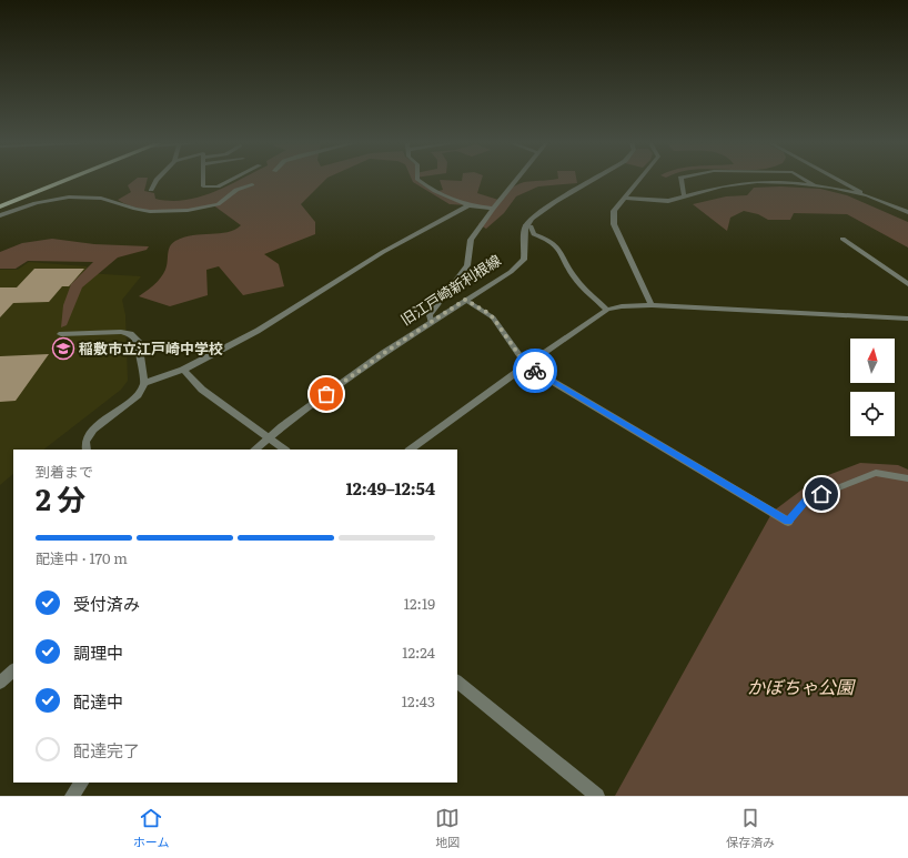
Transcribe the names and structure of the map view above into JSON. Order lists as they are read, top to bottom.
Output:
{
  "streets": {
    "street": ["旧江戸崎新利根線"]
  },
  "parks": ["かぼちゃ公園"],
  "places": {
    "school or university": ["稲敷市立江戸崎中学校"]
  },
  "north": "top",
  "page": {
    "heading": ["2 分", "到着まで", "12:49–12:54"],
    "bar": "配達中 · 170 m",
    "list": [
      ["受付済み", "12:19"],
      ["調理中", "12:24"],
      ["配達中", "12:43"],
      "配達完了"
    ],
    "tabs": ["ホーム", "地図", "保存済み"]
  }
}
